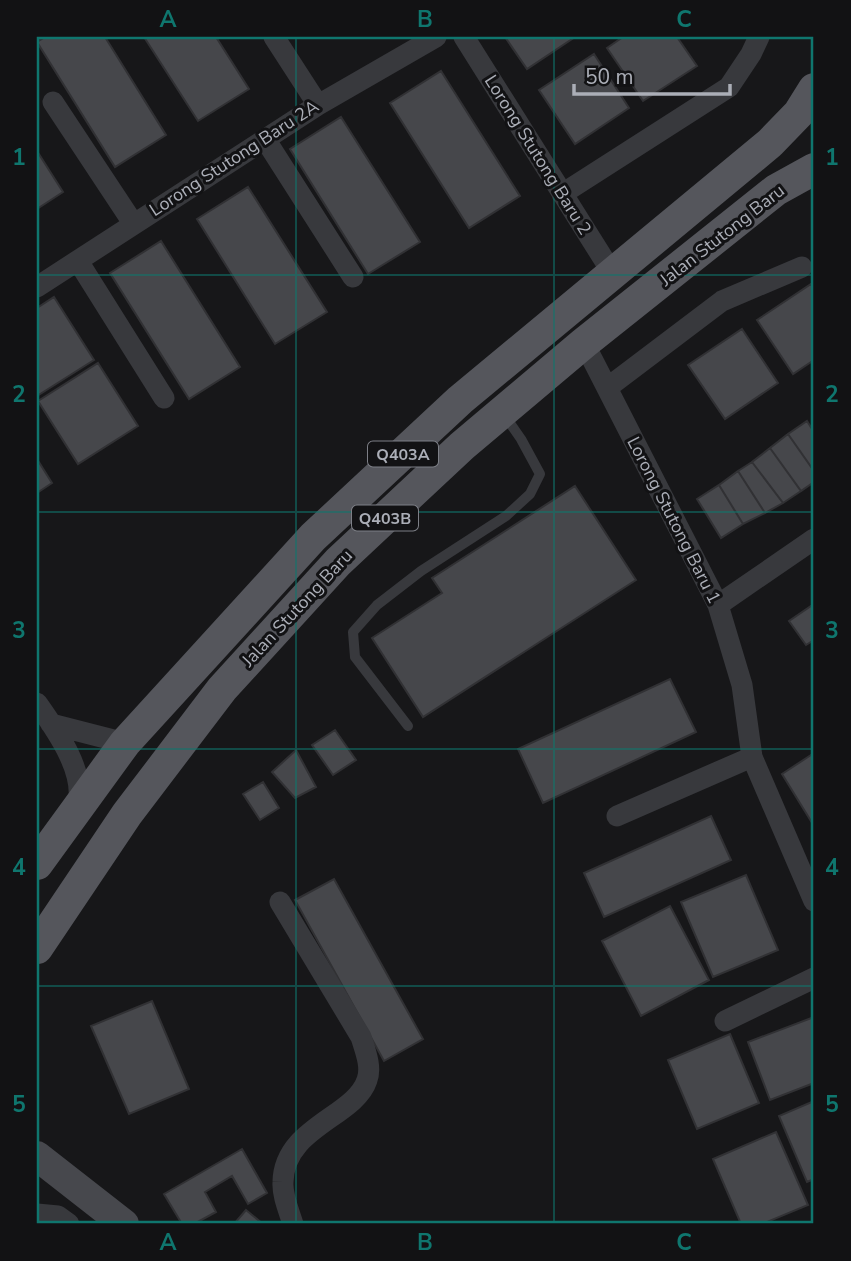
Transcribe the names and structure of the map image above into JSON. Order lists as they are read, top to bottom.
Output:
{
  "streets": {
    "main road": ["Jalan Stutong Baru", "Q403A", "Q403B"],
    "street": ["Lorong Stutong Baru 2", "Lorong Stutong Baru 2A", "Lorong Stutong Baru 1"]
  },
  "crossings": [
    ["Lorong Stutong Baru 2", "Jalan Stutong Baru"],
    ["Jalan Stutong Baru", "Lorong Stutong Baru 1"]
  ],
  "scale_bar": "50 m",
  "grid": {
    "columns": ["A", "B", "C"],
    "rows": [
      "1",
      "2",
      "3",
      "4",
      "5"
    ]
  }
}
